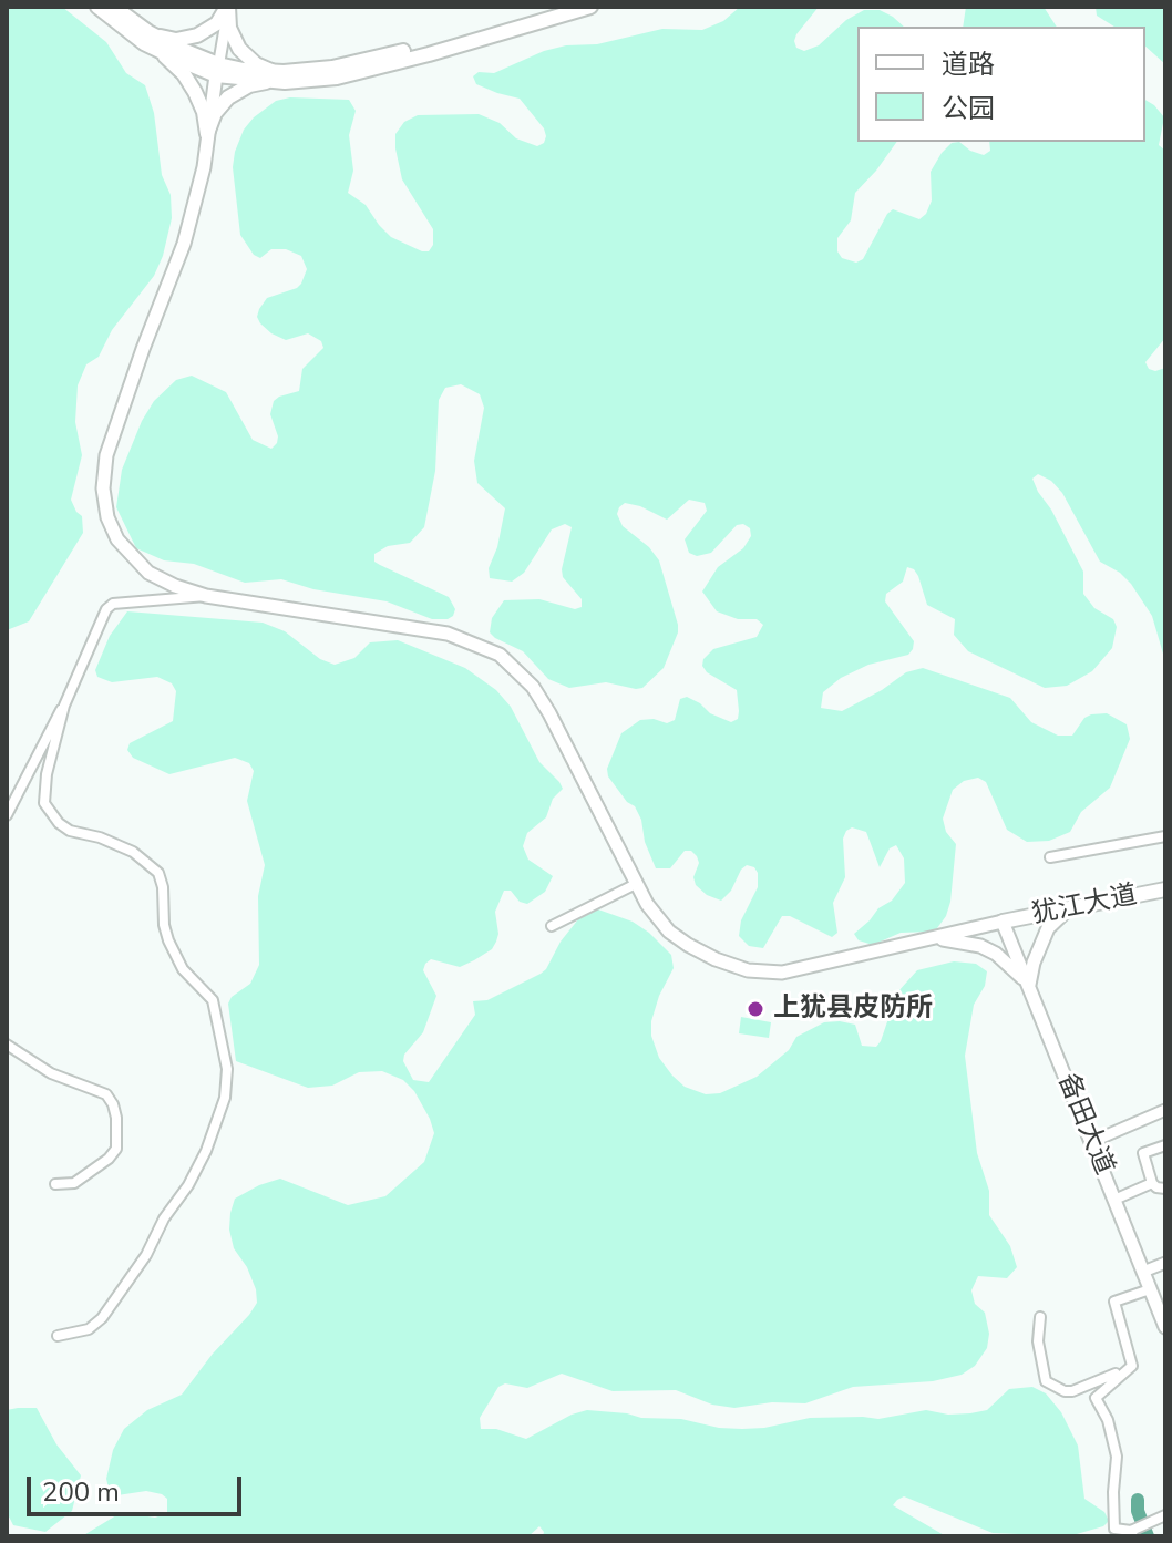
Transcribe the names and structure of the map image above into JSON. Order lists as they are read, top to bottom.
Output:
{
  "streets": {
    "main road": ["犹江大道", "备田大道"]
  },
  "crossings": [
    ["犹江大道", "备田大道"]
  ],
  "places": ["上犹县皮防所"],
  "legend": ["道路", "公园"],
  "scale_bar": "200 m"
}
